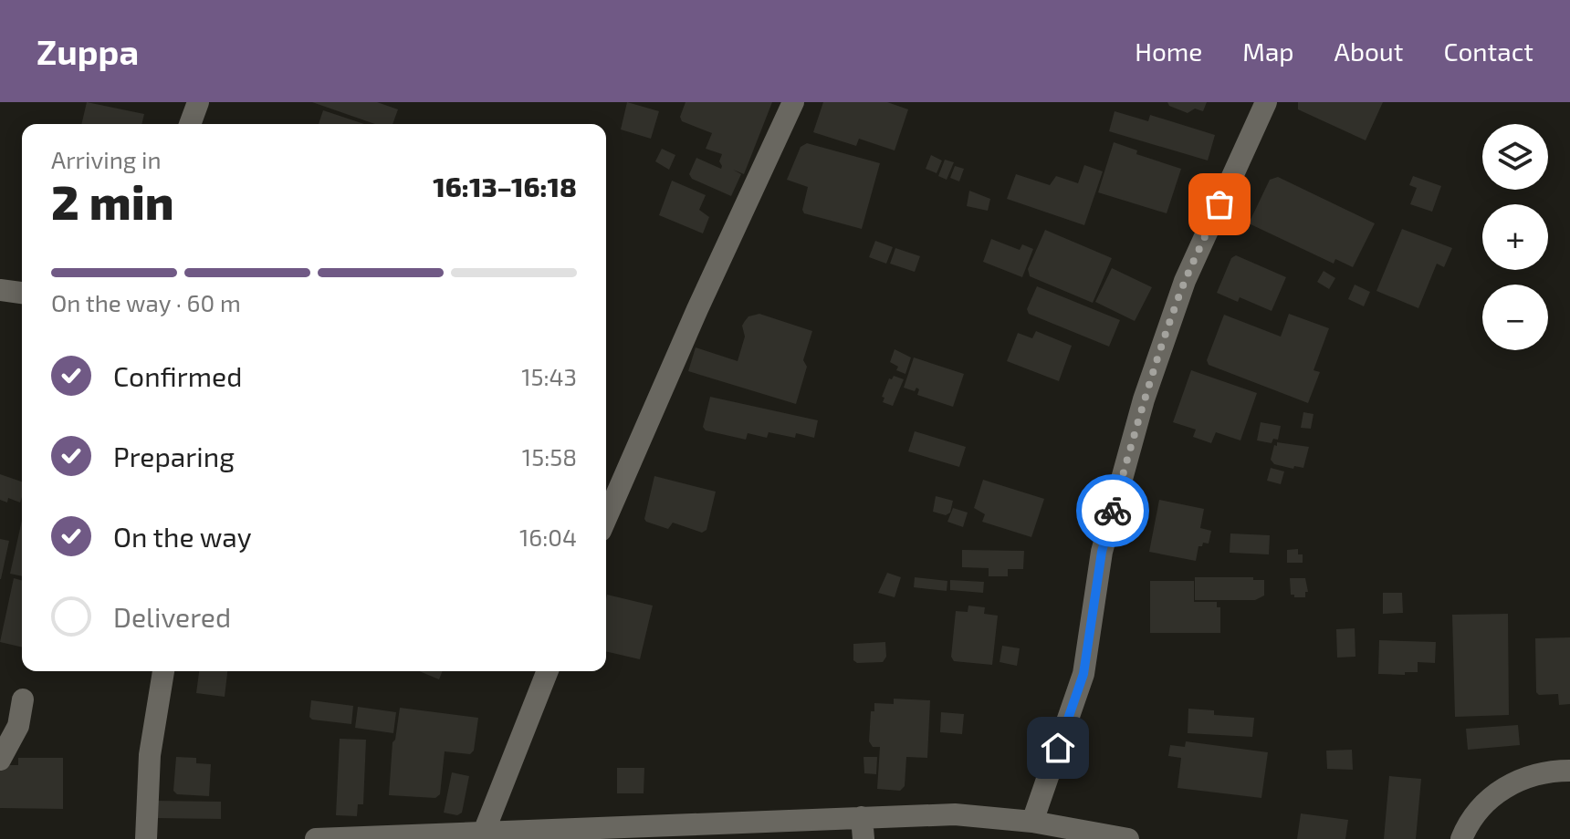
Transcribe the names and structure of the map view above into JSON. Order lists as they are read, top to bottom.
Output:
{
  "page": {
    "header": "Zuppa",
    "nav": [
      "Home",
      "Map",
      "About",
      "Contact"
    ],
    "map_buttons": ["+", "−"],
    "heading": ["2 min", "Arriving in", "16:13–16:18"],
    "bar": "On the way · 60 m",
    "list": [
      ["Confirmed", "15:43"],
      ["Preparing", "15:58"],
      ["On the way", "16:04"],
      "Delivered"
    ]
  }
}
